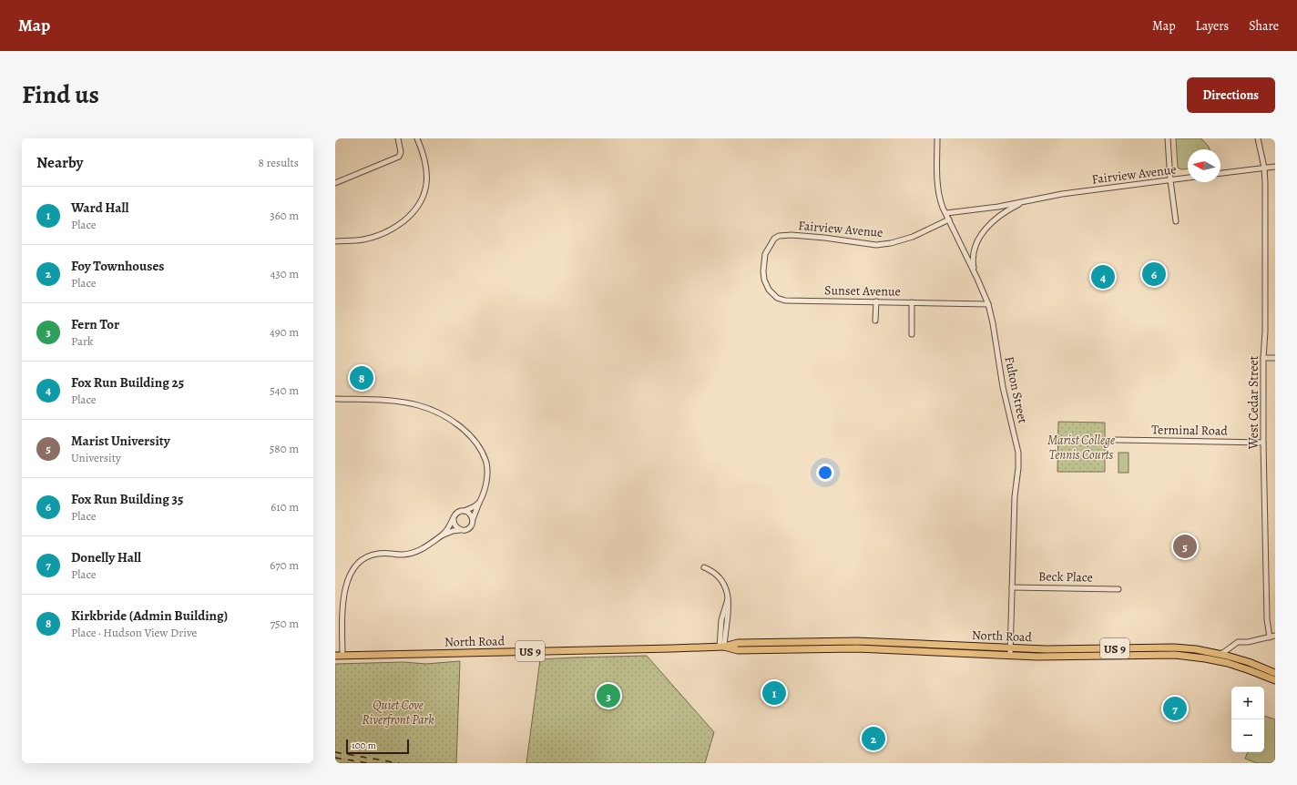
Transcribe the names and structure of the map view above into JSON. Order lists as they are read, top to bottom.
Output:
{
  "streets": {
    "highway": ["North Road", "US 9"],
    "street": [
      "Fairview Avenue",
      "Sunset Avenue",
      "Fulton Street",
      "West Cedar Street",
      "Terminal Road",
      "Beck Place"
    ]
  },
  "crossings": [
    ["Fairview Avenue", "Sunset Avenue"],
    ["Fairview Avenue", "Fulton Street"],
    ["Sunset Avenue", "Fulton Street"],
    ["Fulton Street", "Beck Place"],
    ["Fulton Street", "North Road"],
    ["West Cedar Street", "Terminal Road"],
    ["North Road", "US 9"]
  ],
  "parks": ["Marist College Tennis Courts", "Quiet Cove Riverfront Park"],
  "scale_bar": "100 m",
  "north": "left",
  "page": {
    "header": "Map",
    "nav": ["Map", "Layers", "Share"],
    "title": "Find us",
    "buttons": "Directions",
    "heading": ["Nearby", "8 results"],
    "list": [
      {
        "mark": "1",
        "name": "Ward Hall",
        "note": "Place",
        "value": "360 m"
      },
      {
        "mark": "2",
        "name": "Foy Townhouses",
        "note": "Place",
        "value": "430 m"
      },
      {
        "mark": "3",
        "name": "Fern Tor",
        "note": "Park",
        "value": "490 m"
      },
      {
        "mark": "4",
        "name": "Fox Run Building 25",
        "note": "Place",
        "value": "540 m"
      },
      {
        "mark": "5",
        "name": "Marist University",
        "note": "University",
        "value": "580 m"
      },
      {
        "mark": "6",
        "name": "Fox Run Building 35",
        "note": "Place",
        "value": "610 m"
      },
      {
        "mark": "7",
        "name": "Donelly Hall",
        "note": "Place",
        "value": "670 m"
      },
      {
        "mark": "8",
        "name": "Kirkbride (Admin Building)",
        "note": "Place · Hudson View Drive",
        "value": "750 m"
      }
    ],
    "pins": [
      "6",
      "4",
      "8",
      "5",
      "1",
      "3",
      "7",
      "2"
    ],
    "map_buttons": ["+", "−"],
    "scale": "100 m"
  }
}
